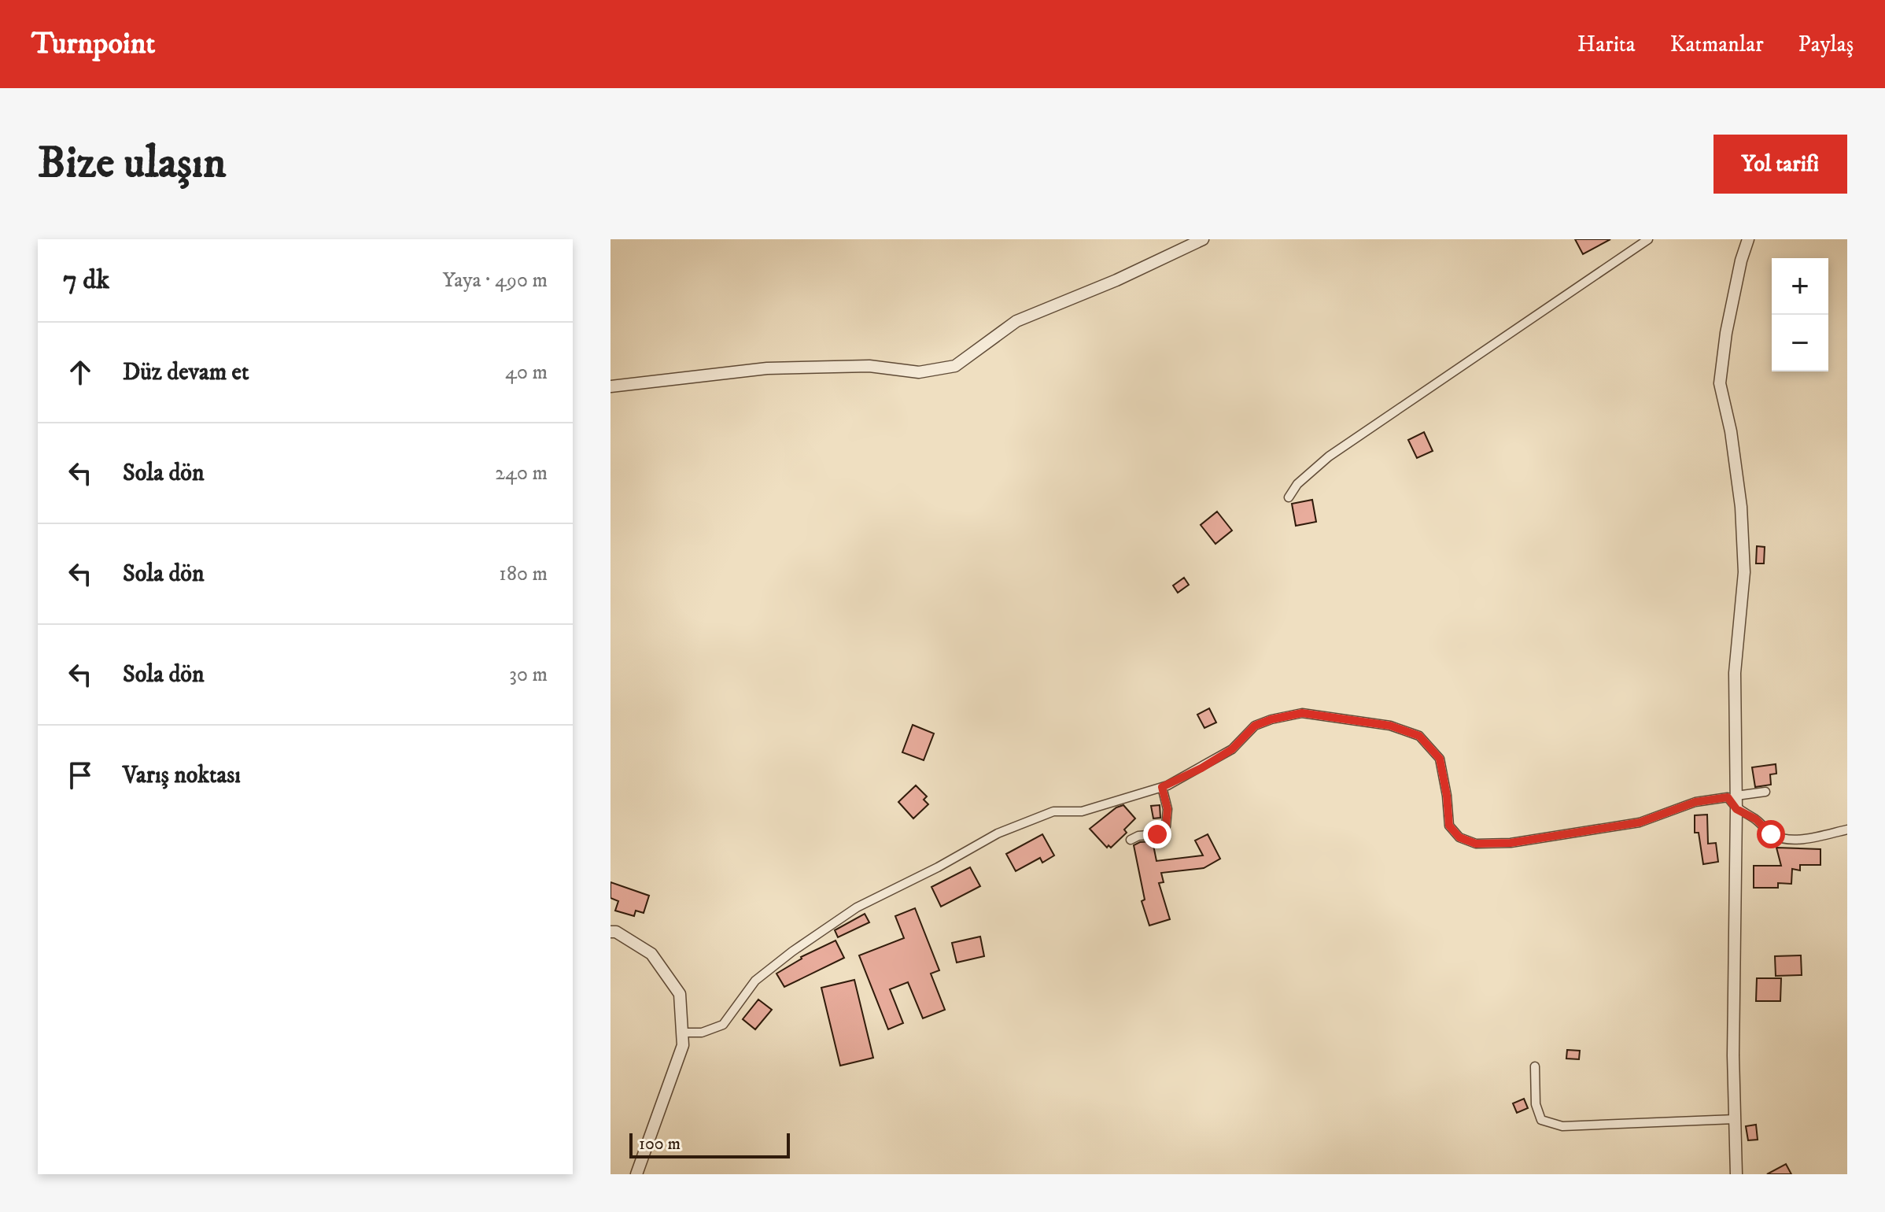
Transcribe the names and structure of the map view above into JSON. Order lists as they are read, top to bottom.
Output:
{
  "scale_bar": "100 m",
  "page": {
    "header": "Turnpoint",
    "nav": ["Harita", "Katmanlar", "Paylaş"],
    "buttons": "Yol tarifi",
    "title": "Bize ulaşın",
    "heading": ["7 dk", "Yaya · 490 m"],
    "map_buttons": ["+", "−"],
    "list": [
      ["Düz devam et", "40 m"],
      ["Sola dön", "240 m"],
      ["Sola dön", "180 m"],
      ["Sola dön", "30 m"],
      "Varış noktası"
    ],
    "scale": "100 m"
  }
}
